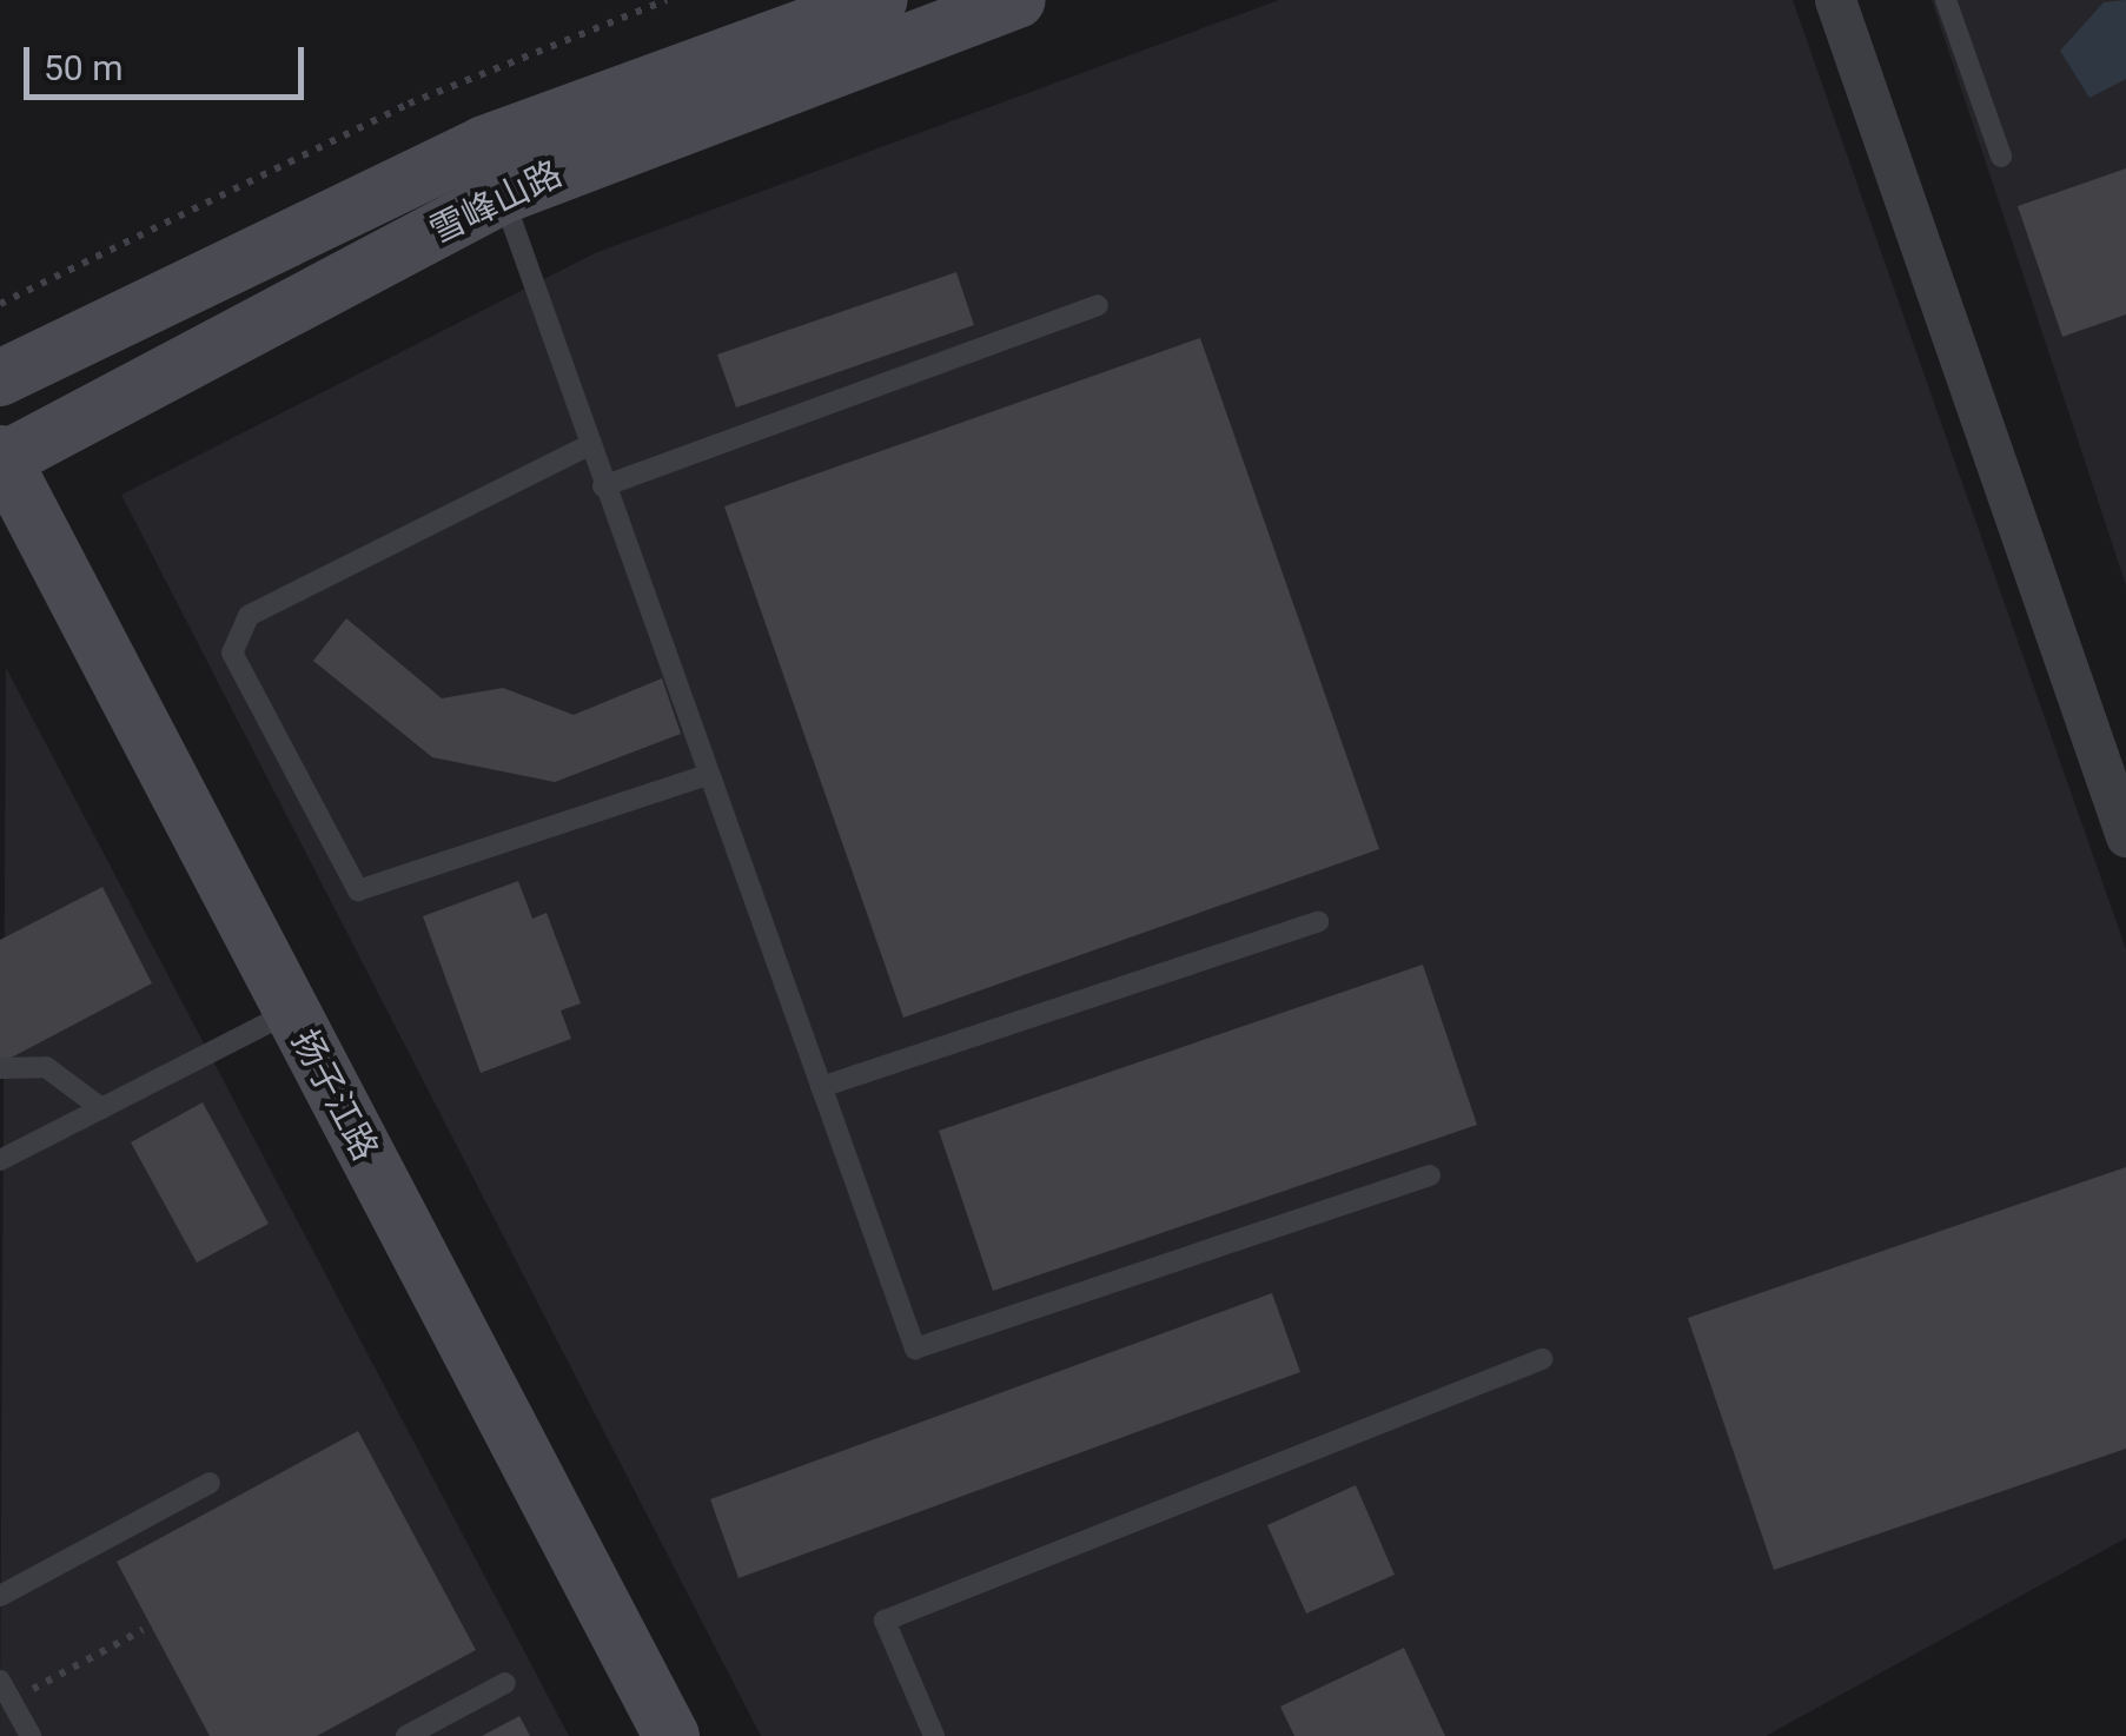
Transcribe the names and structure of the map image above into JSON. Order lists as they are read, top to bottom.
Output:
{
  "streets": {
    "main road": ["雪峰山路", "扬子江路"]
  },
  "crossings": [
    ["雪峰山路", "扬子江路"]
  ],
  "scale_bar": "50 m"
}
